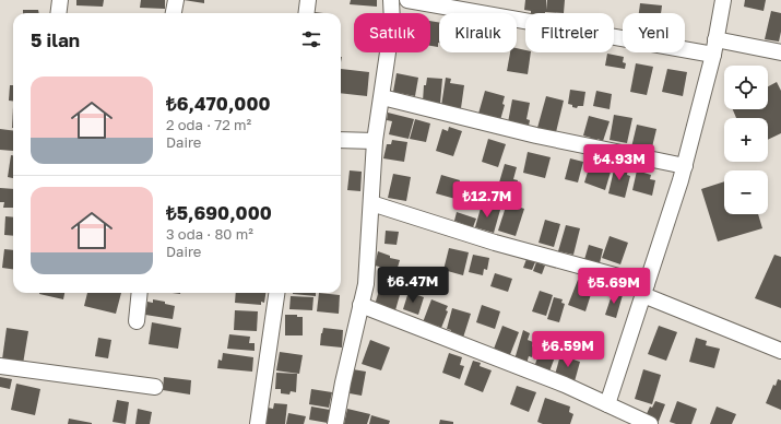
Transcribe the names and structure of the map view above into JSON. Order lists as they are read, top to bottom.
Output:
{
  "page": {
    "chip": [
      "Satılık",
      "Kiralık",
      "Filtreler",
      "Yeni"
    ],
    "heading": "5 ilan",
    "map_buttons": ["+", "−"],
    "list": [
      {
        "name": "₺6,470,000",
        "note": "2 oda · 72 m² · Daire"
      },
      {
        "name": "₺5,690,000",
        "note": "3 oda · 80 m² · Daire"
      }
    ],
    "price": [
      "₺4.93M",
      "₺12.7M",
      "₺6.47M",
      "₺5.69M",
      "₺6.59M"
    ]
  }
}
